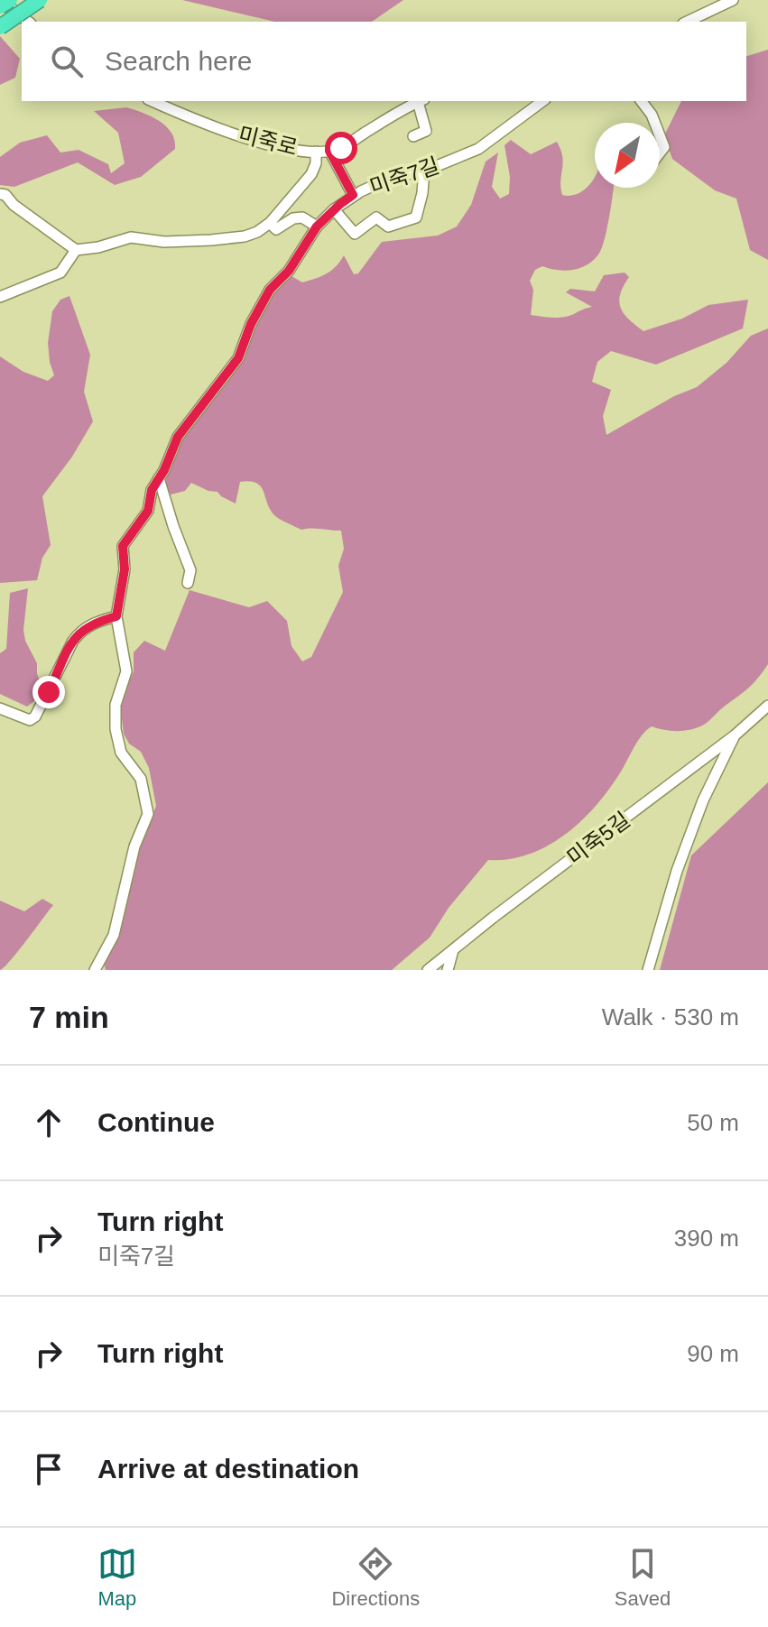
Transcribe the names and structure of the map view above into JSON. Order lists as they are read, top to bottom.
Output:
{
  "streets": {
    "street": ["미죽로", "미죽7길", "미죽5길"]
  },
  "north": "bottom left",
  "page": {
    "search": "Search here",
    "heading": ["7 min", "Walk · 530 m"],
    "list": [
      ["Continue", "50 m"],
      ["Turn right", "미죽7길", "390 m"],
      ["Turn right", "90 m"],
      "Arrive at destination"
    ],
    "nav": ["Map", "Directions", "Saved"]
  }
}
